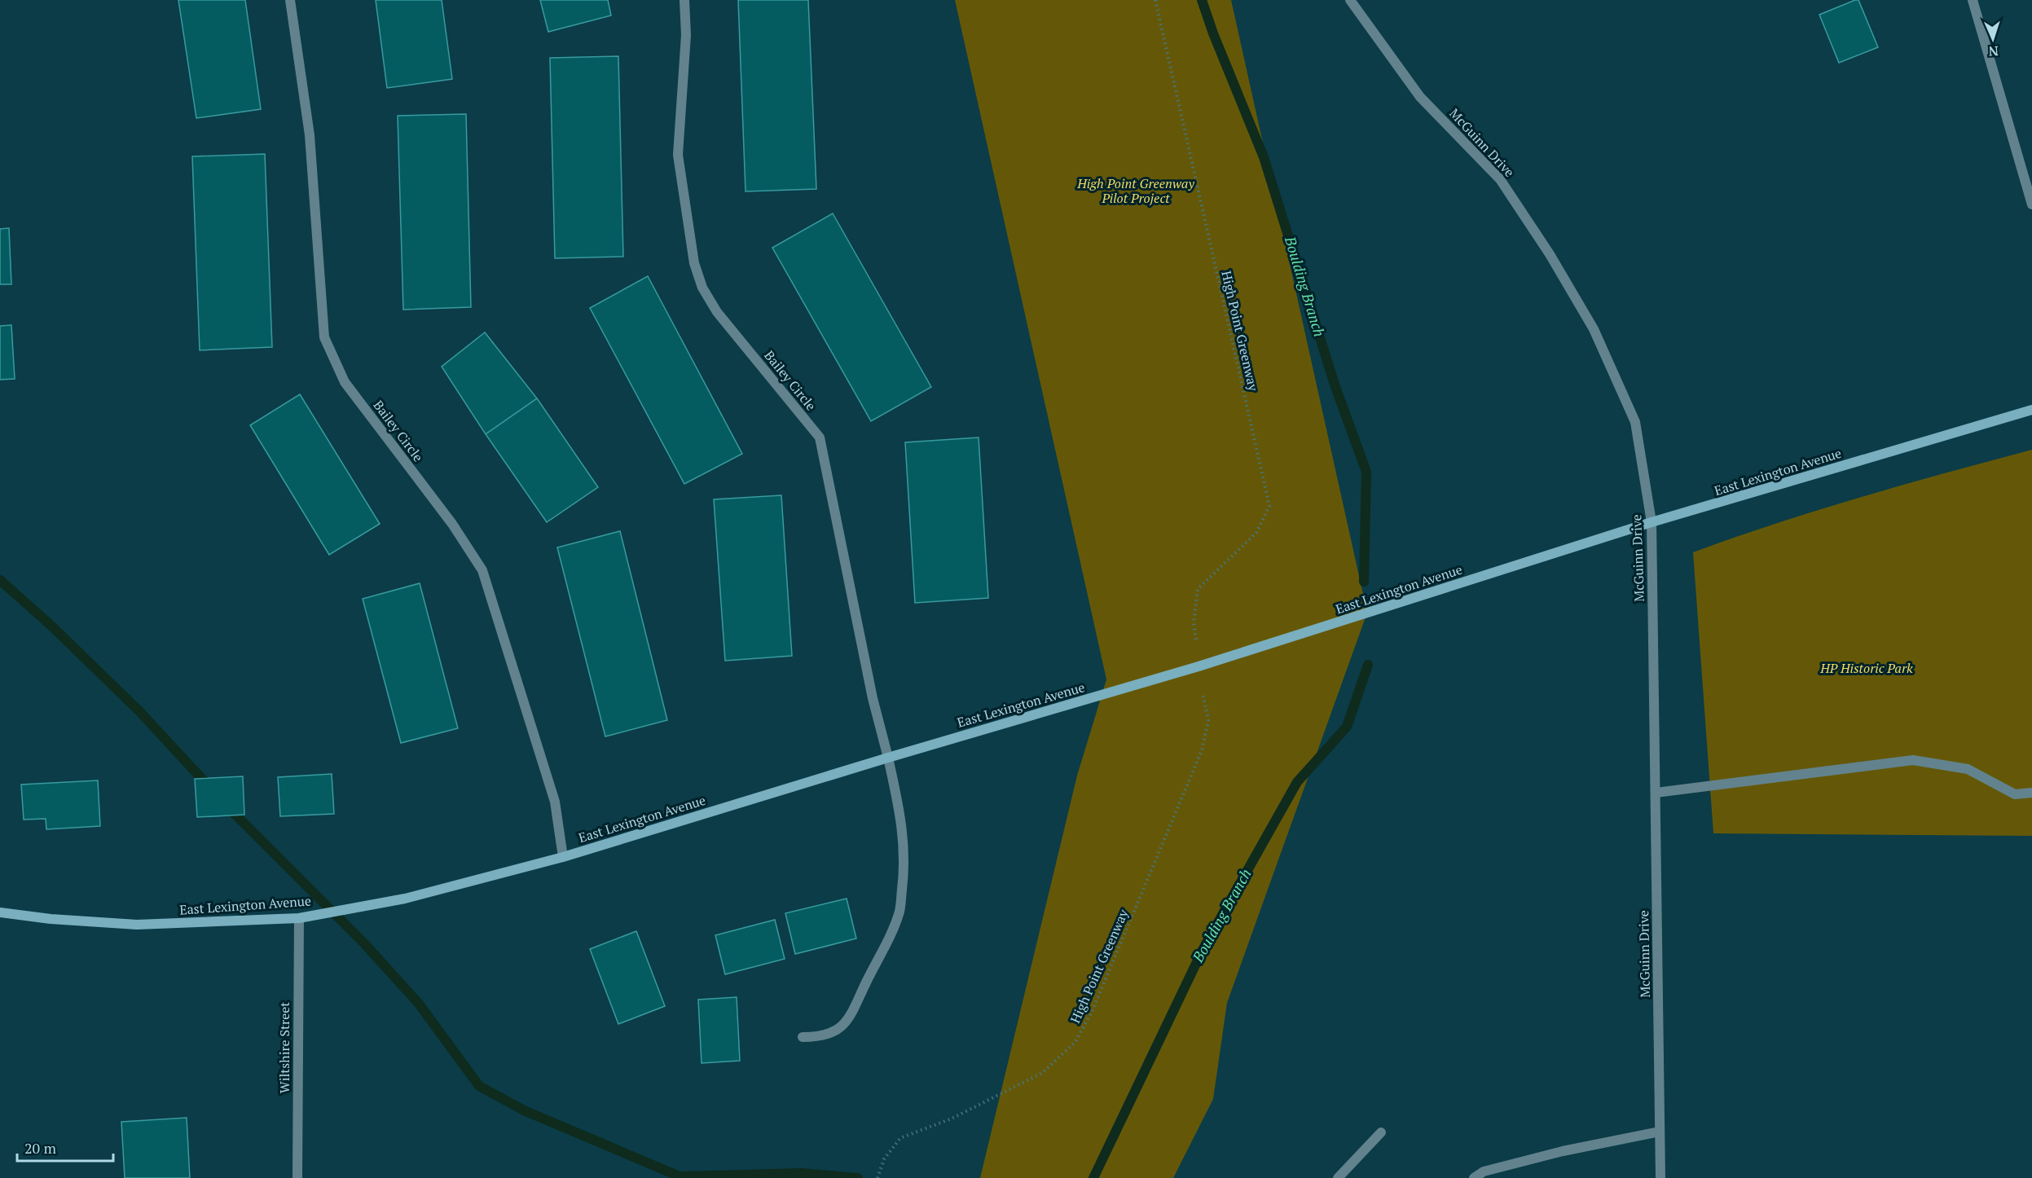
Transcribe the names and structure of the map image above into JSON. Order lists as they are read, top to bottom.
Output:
{
  "streets": {
    "main road": ["East Lexington Avenue"],
    "street": ["McGuinn Drive", "Bailey Circle", "Wiltshire Street"],
    "path": ["High Point Greenway"]
  },
  "crossings": [
    ["McGuinn Drive", "East Lexington Avenue"],
    ["Bailey Circle", "East Lexington Avenue"],
    ["East Lexington Avenue", "Wiltshire Street"]
  ],
  "water": ["Boulding Branch"],
  "parks": ["High Point Greenway Pilot Project", "HP Historic Park"],
  "scale_bar": "20 m",
  "north": "bottom"
}
